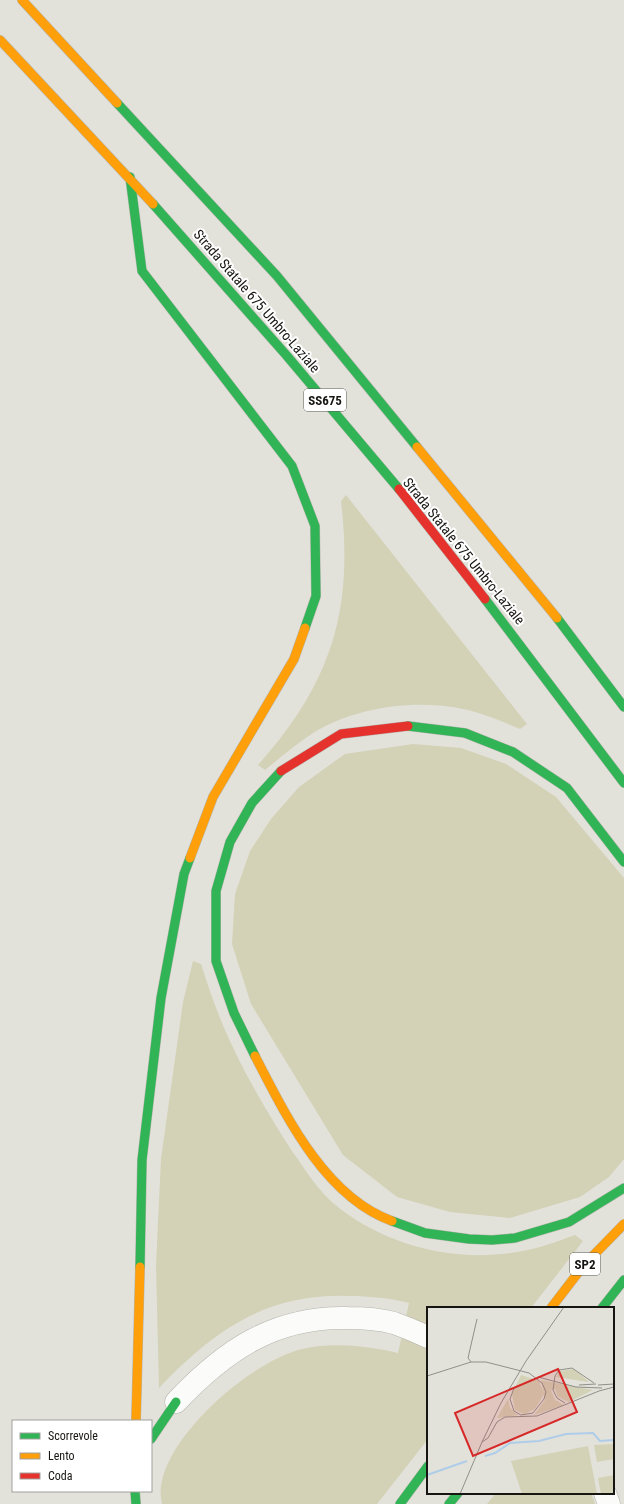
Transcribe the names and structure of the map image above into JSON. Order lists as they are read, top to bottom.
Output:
{
  "streets": {
    "highway": ["Strada Statale 675 Umbro-Laziale", "SS675", "SP2"]
  },
  "legend": ["Scorrevole", "Lento", "Coda"]
}
